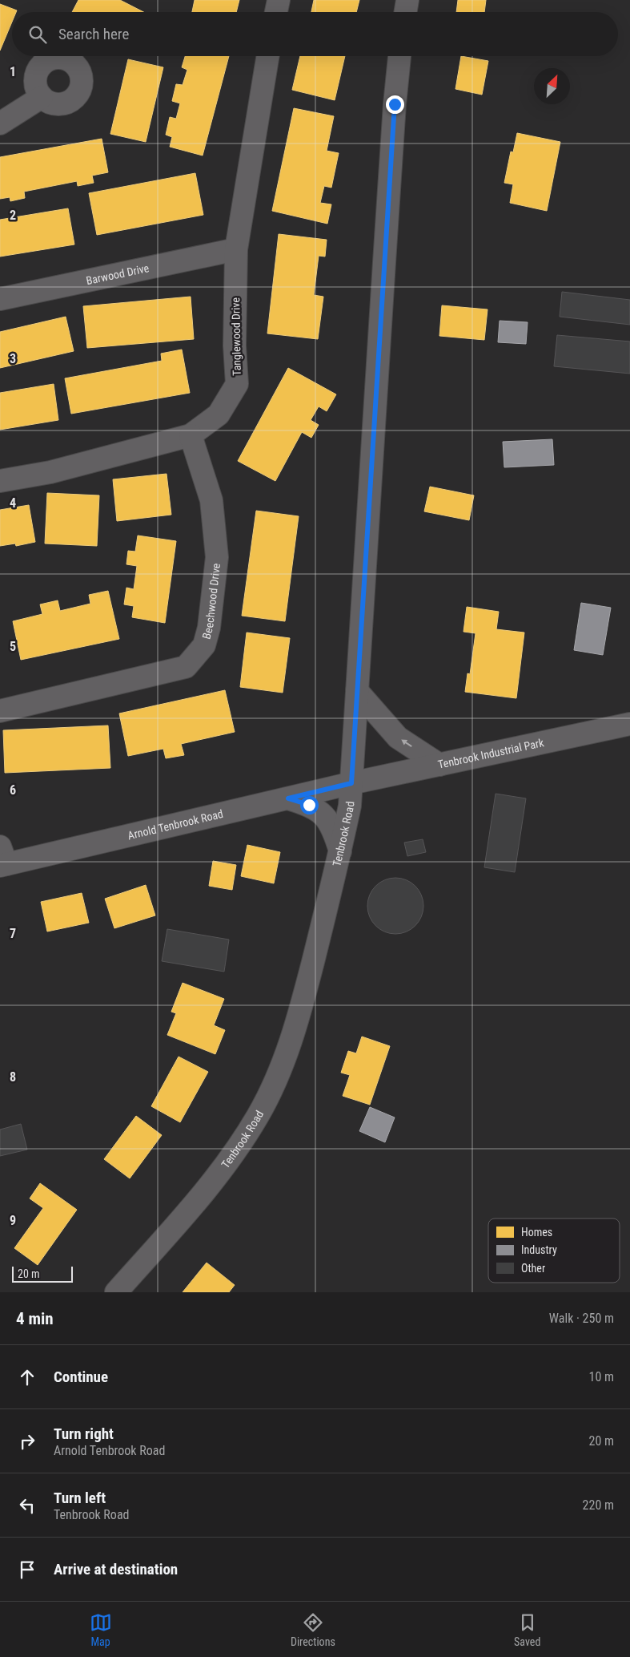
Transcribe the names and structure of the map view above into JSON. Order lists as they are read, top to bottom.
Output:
{
  "streets": {
    "street": [
      "Barwood Drive",
      "Tanglewood Drive",
      "Beechwood Drive",
      "Tenbrook Industrial Park",
      "Arnold Tenbrook Road",
      "Tenbrook Road"
    ]
  },
  "crossings": [
    ["Barwood Drive", "Tanglewood Drive"],
    ["Tanglewood Drive", "Beechwood Drive"],
    ["Tenbrook Industrial Park", "Arnold Tenbrook Road"],
    ["Tenbrook Industrial Park", "Tenbrook Road"],
    ["Arnold Tenbrook Road", "Tenbrook Road"]
  ],
  "legend": ["Homes", "Industry", "Other"],
  "scale_bar": "20 m",
  "north": "top right",
  "page": {
    "search": "Search here",
    "scale": "20 m",
    "heading": ["4 min", "Walk · 250 m"],
    "list": [
      ["Continue", "10 m"],
      ["Turn right", "Arnold Tenbrook Road", "20 m"],
      ["Turn left", "Tenbrook Road", "220 m"],
      "Arrive at destination"
    ],
    "nav": ["Map", "Directions", "Saved"]
  },
  "grid": {
    "rows": [
      "1",
      "2",
      "3",
      "4",
      "5",
      "6",
      "7",
      "8",
      "9"
    ]
  }
}
